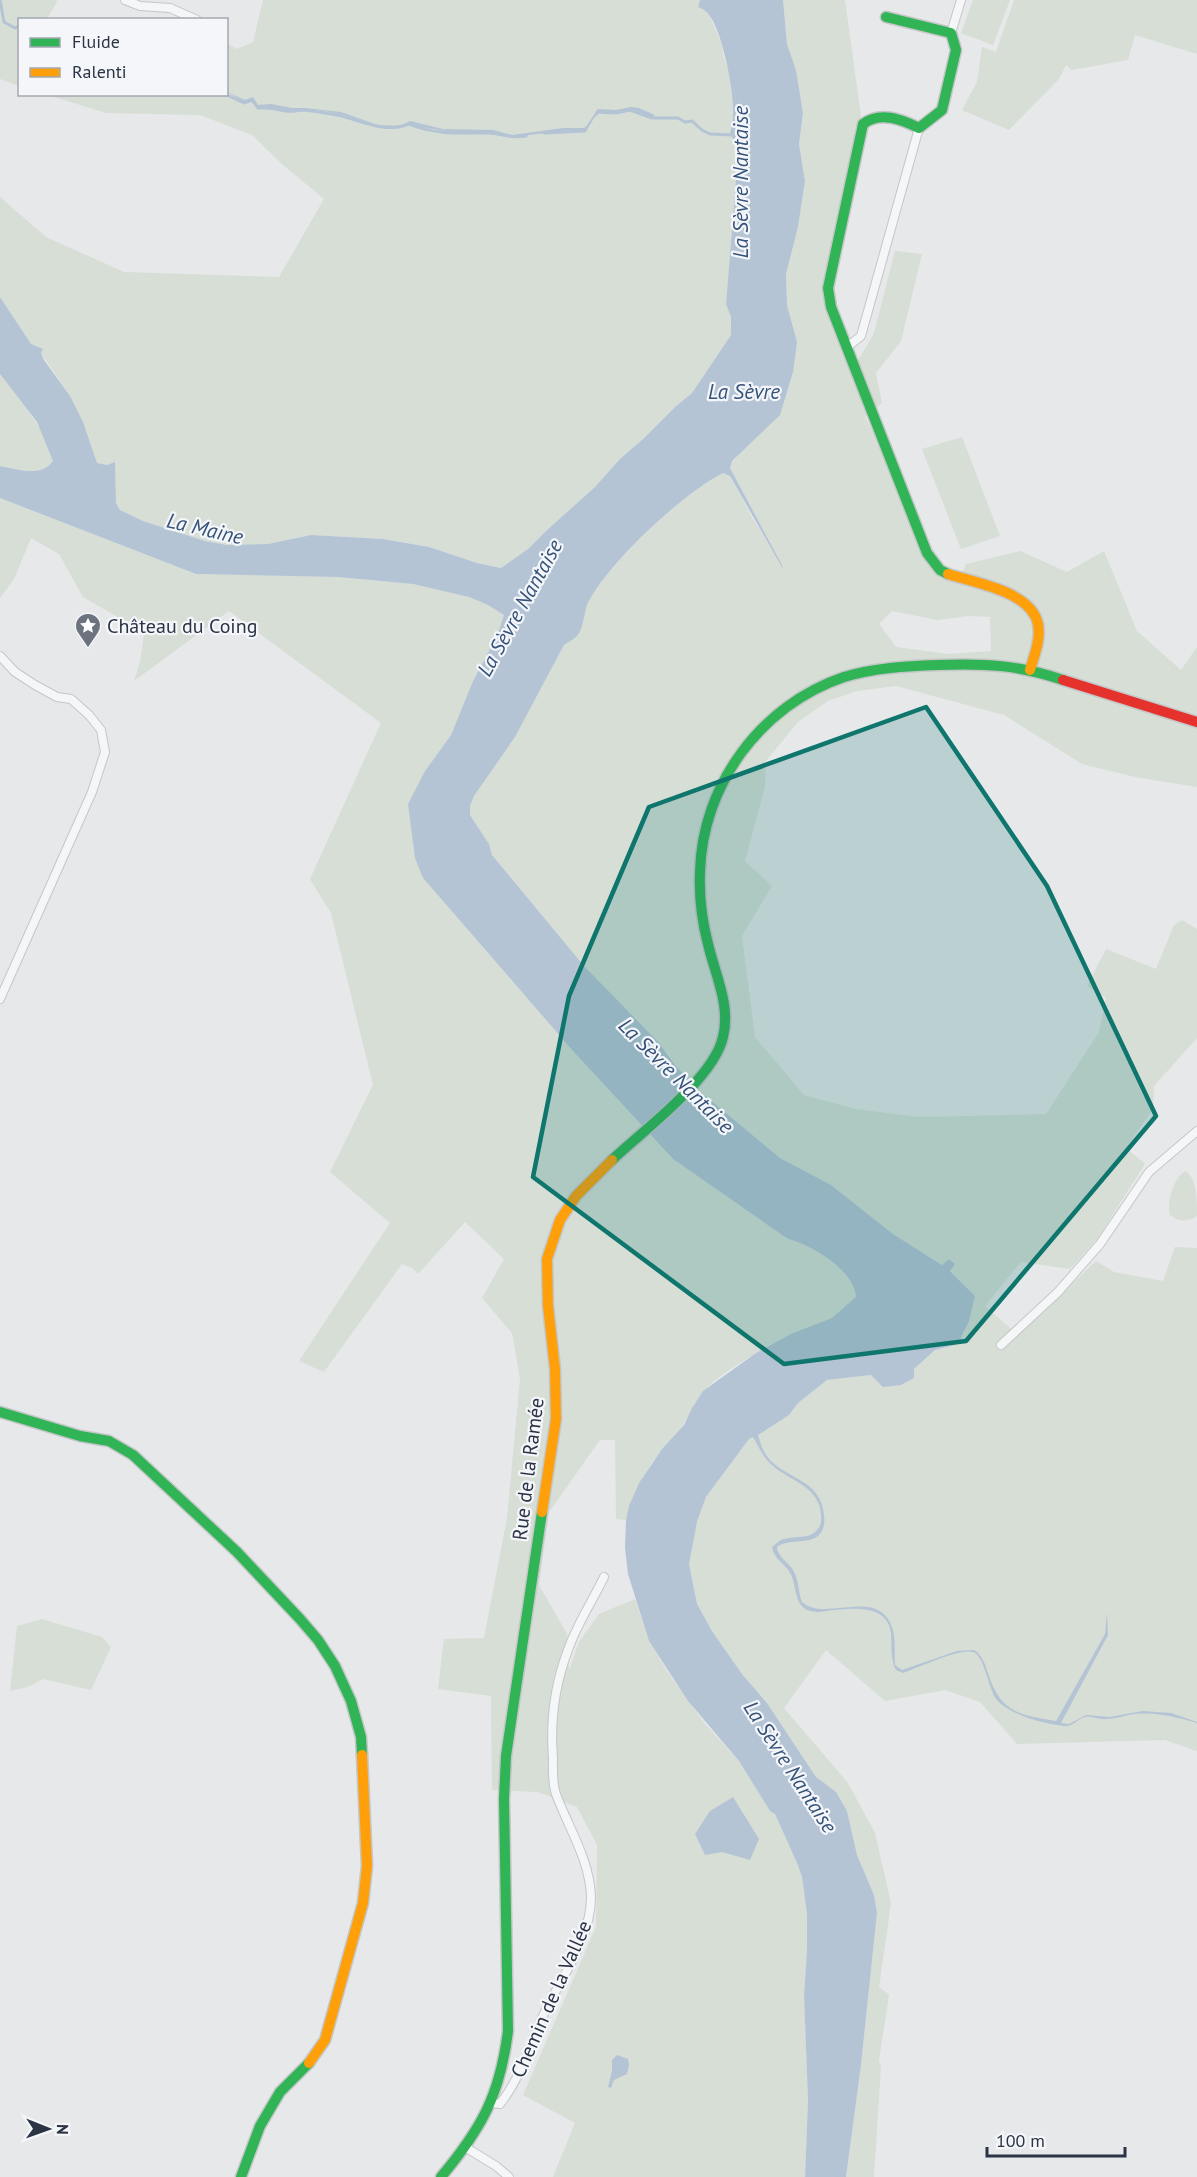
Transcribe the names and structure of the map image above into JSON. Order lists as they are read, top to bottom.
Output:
{
  "streets": {
    "main road": ["Rue de la Ramée"],
    "street": ["Chemin de la Vallée"]
  },
  "crossings": [
    ["Rue de la Ramée", "Chemin de la Vallée"]
  ],
  "water": ["La Sèvre Nantaise", "La Sèvre", "La Maine"],
  "places": {
    "place": ["Château du Coing"]
  },
  "legend": ["Fluide", "Ralenti"],
  "scale_bar": "100 m",
  "north": "right"
}
